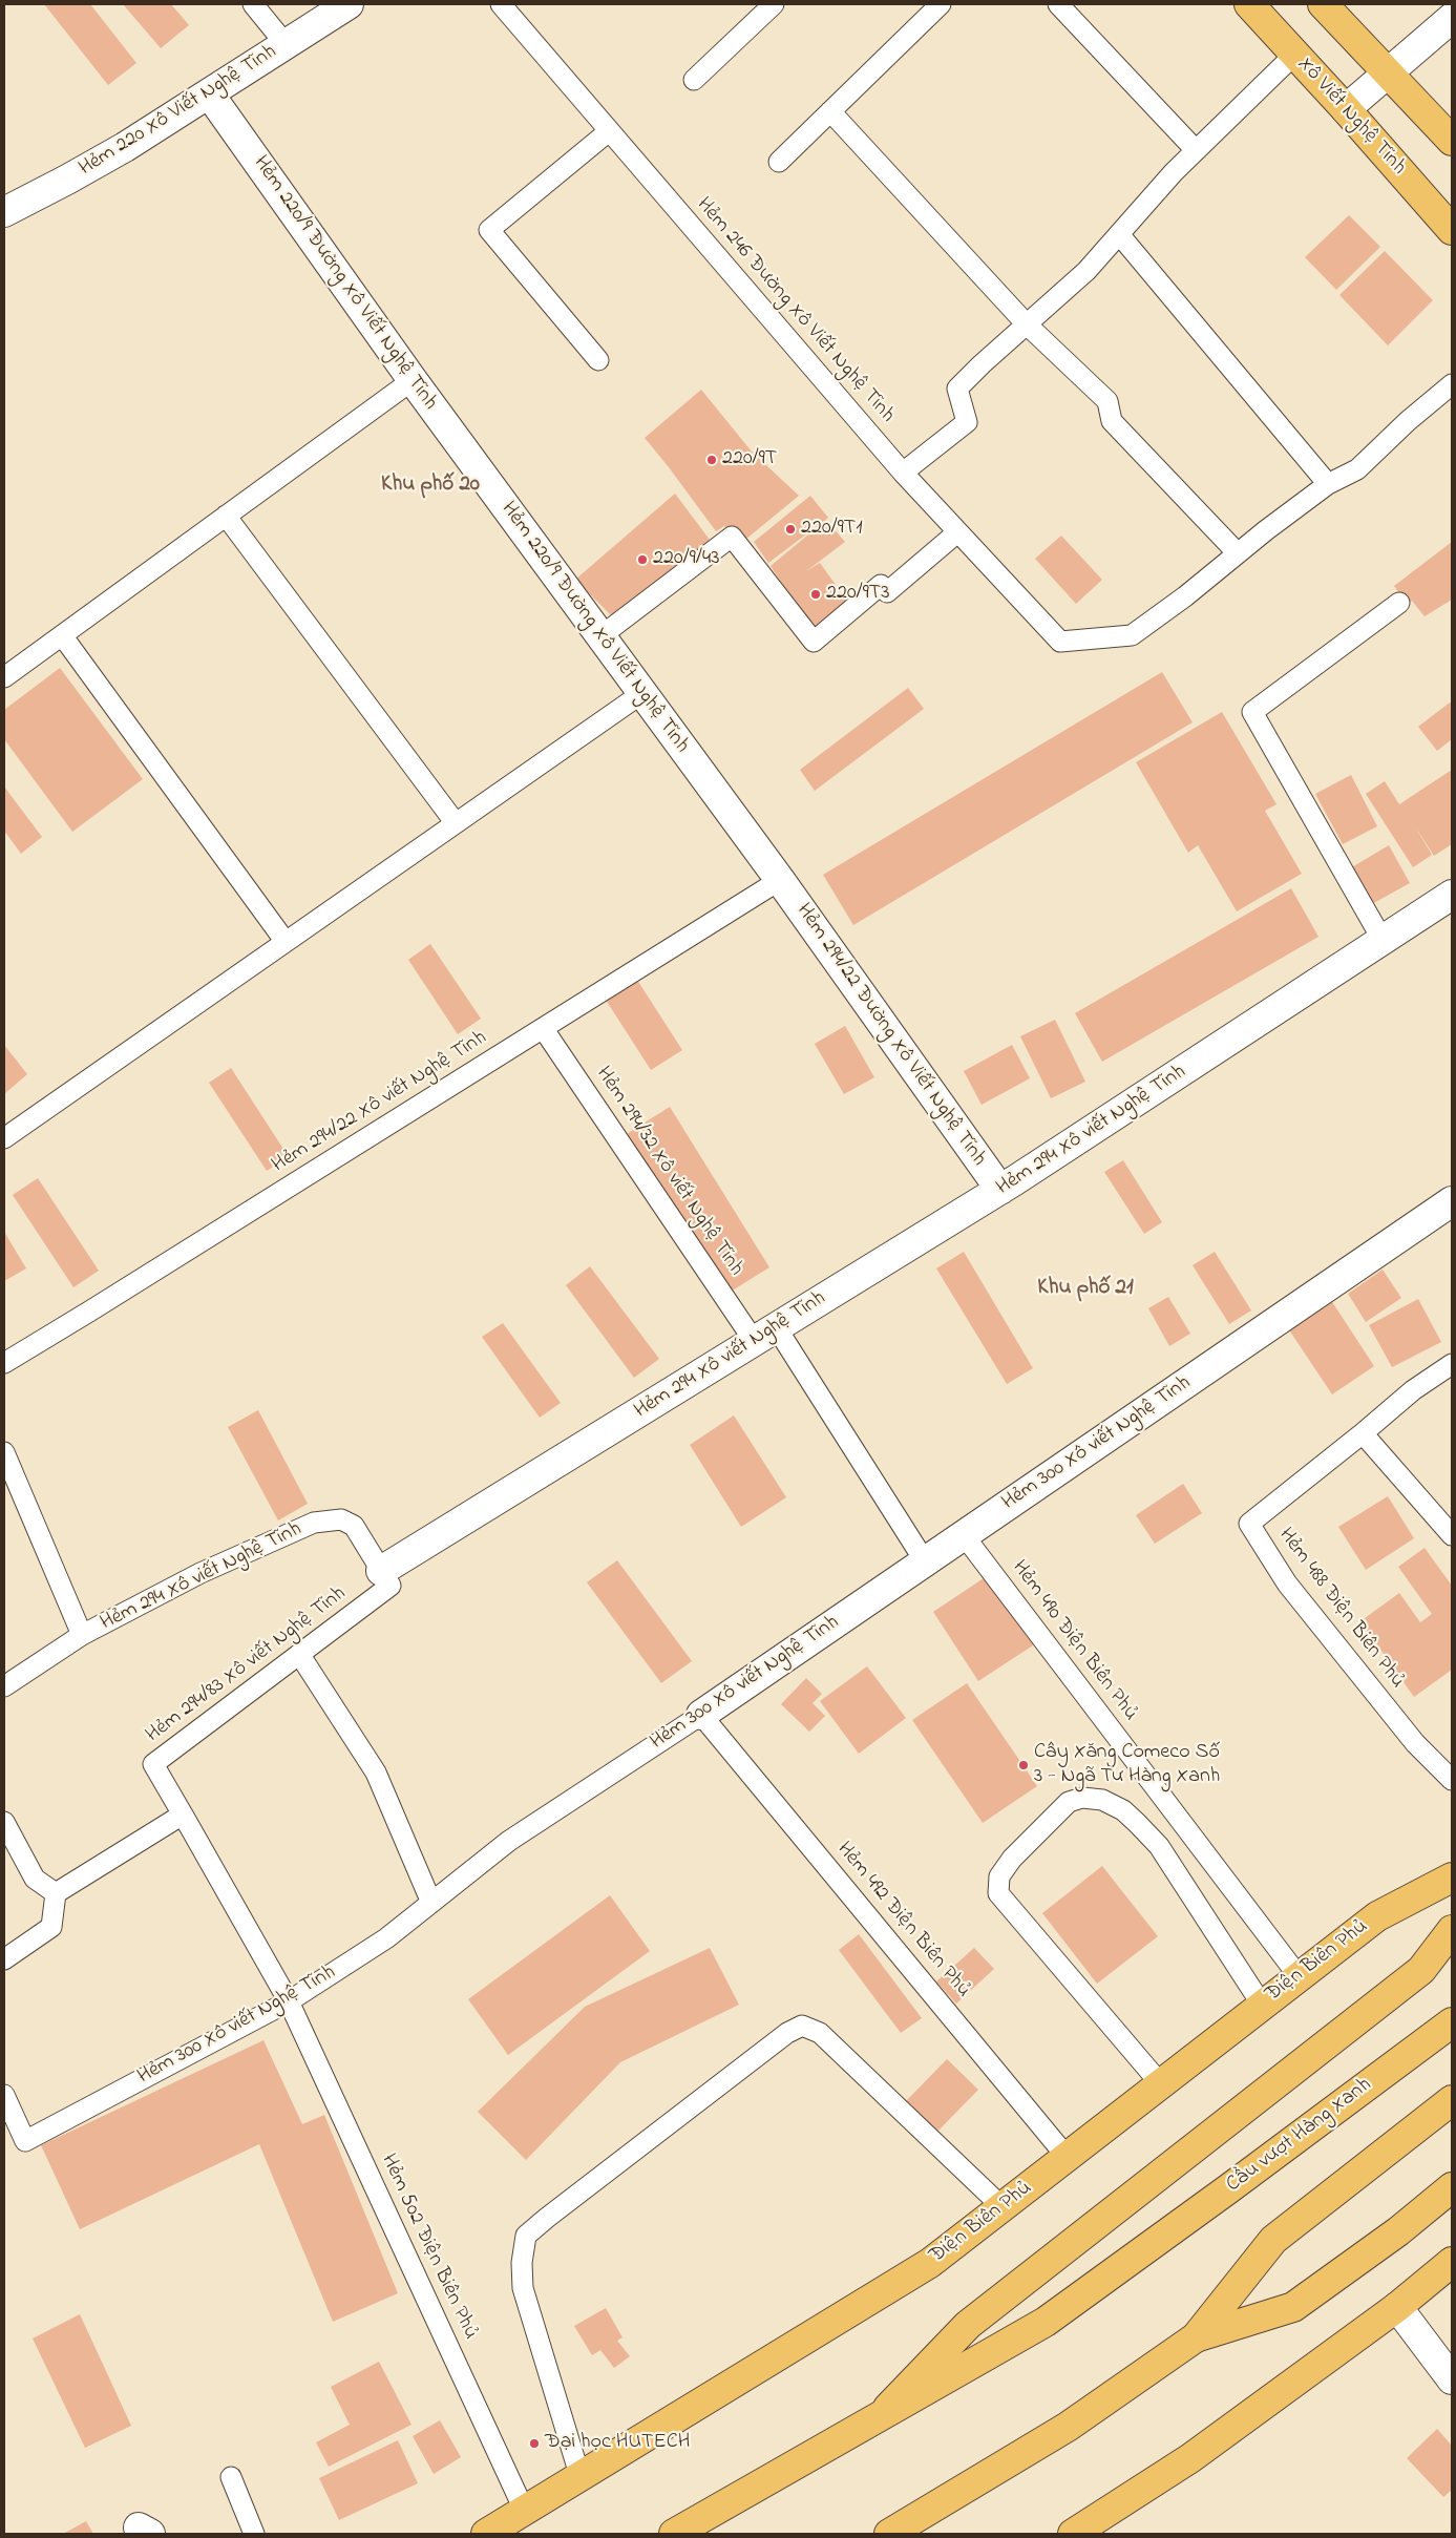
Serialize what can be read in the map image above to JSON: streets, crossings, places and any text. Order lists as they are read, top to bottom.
{
  "streets": {
    "main road": ["Xô Viết Nghệ Tĩnh", "Điện Biên Phủ", "Cầu vượt Hàng Xanh"],
    "street": [
      "Hẻm 220 Xô Viết Nghệ Tĩnh",
      "Hẻm 220/9 Đường Xô Viết Nghệ Tĩnh",
      "Hẻm 294/22 Đường Xô Viết Nghệ Tĩnh",
      "Hẻm 294 Xô viết Nghệ Tĩnh",
      "Hẻm 300 Xô viết Nghệ Tĩnh"
    ],
    "lane": [
      "Hẻm 246 Đường Xô Viết Nghệ Tĩnh",
      "Hẻm 294/22 Xô viết Nghệ Tĩnh",
      "Hẻm 294/32 Xô viết Nghệ Tĩnh",
      "Hẻm 488 Điện Biên Phủ",
      "Hẻm 490 Điện Biên Phủ",
      "Hẻm 294/83 Xô viết Nghệ Tĩnh",
      "Hẻm 492 Điện Biên Phủ",
      "Hẻm 502 Điện Biên Phủ"
    ]
  },
  "crossings": [
    ["Hẻm 220 Xô Viết Nghệ Tĩnh", "Hẻm 220/9 Đường Xô Viết Nghệ Tĩnh"],
    ["Hẻm 220/9 Đường Xô Viết Nghệ Tĩnh", "Hẻm 294/22 Đường Xô Viết Nghệ Tĩnh"],
    ["Hẻm 220/9 Đường Xô Viết Nghệ Tĩnh", "Hẻm 294/22 Xô viết Nghệ Tĩnh"],
    ["Hẻm 294/22 Đường Xô Viết Nghệ Tĩnh", "Hẻm 294/22 Xô viết Nghệ Tĩnh"],
    ["Hẻm 294/22 Đường Xô Viết Nghệ Tĩnh", "Hẻm 294 Xô viết Nghệ Tĩnh"],
    ["Hẻm 294/22 Xô viết Nghệ Tĩnh", "Hẻm 294/32 Xô viết Nghệ Tĩnh"],
    ["Hẻm 294 Xô viết Nghệ Tĩnh", "Hẻm 294/32 Xô viết Nghệ Tĩnh"],
    ["Hẻm 294 Xô viết Nghệ Tĩnh", "Hẻm 294/83 Xô viết Nghệ Tĩnh"],
    ["Hẻm 294/32 Xô viết Nghệ Tĩnh", "Hẻm 300 Xô viết Nghệ Tĩnh"],
    ["Hẻm 300 Xô viết Nghệ Tĩnh", "Hẻm 490 Điện Biên Phủ"],
    ["Hẻm 300 Xô viết Nghệ Tĩnh", "Hẻm 492 Điện Biên Phủ"],
    ["Hẻm 300 Xô viết Nghệ Tĩnh", "Hẻm 502 Điện Biên Phủ"],
    ["Hẻm 490 Điện Biên Phủ", "Điện Biên Phủ"],
    ["Hẻm 294/83 Xô viết Nghệ Tĩnh", "Hẻm 502 Điện Biên Phủ"],
    ["Hẻm 492 Điện Biên Phủ", "Điện Biên Phủ"],
    ["Điện Biên Phủ", "Hẻm 502 Điện Biên Phủ"]
  ],
  "districts": ["Khu phố 20", "Khu phố 21"],
  "places": [
    "220/9T",
    "220/9T1",
    "220/9/43",
    "220/9T3",
    "Cây Xăng Comeco Số 3 - Ngã Tư Hàng Xanh",
    "Đại học HUTECH"
  ]
}
